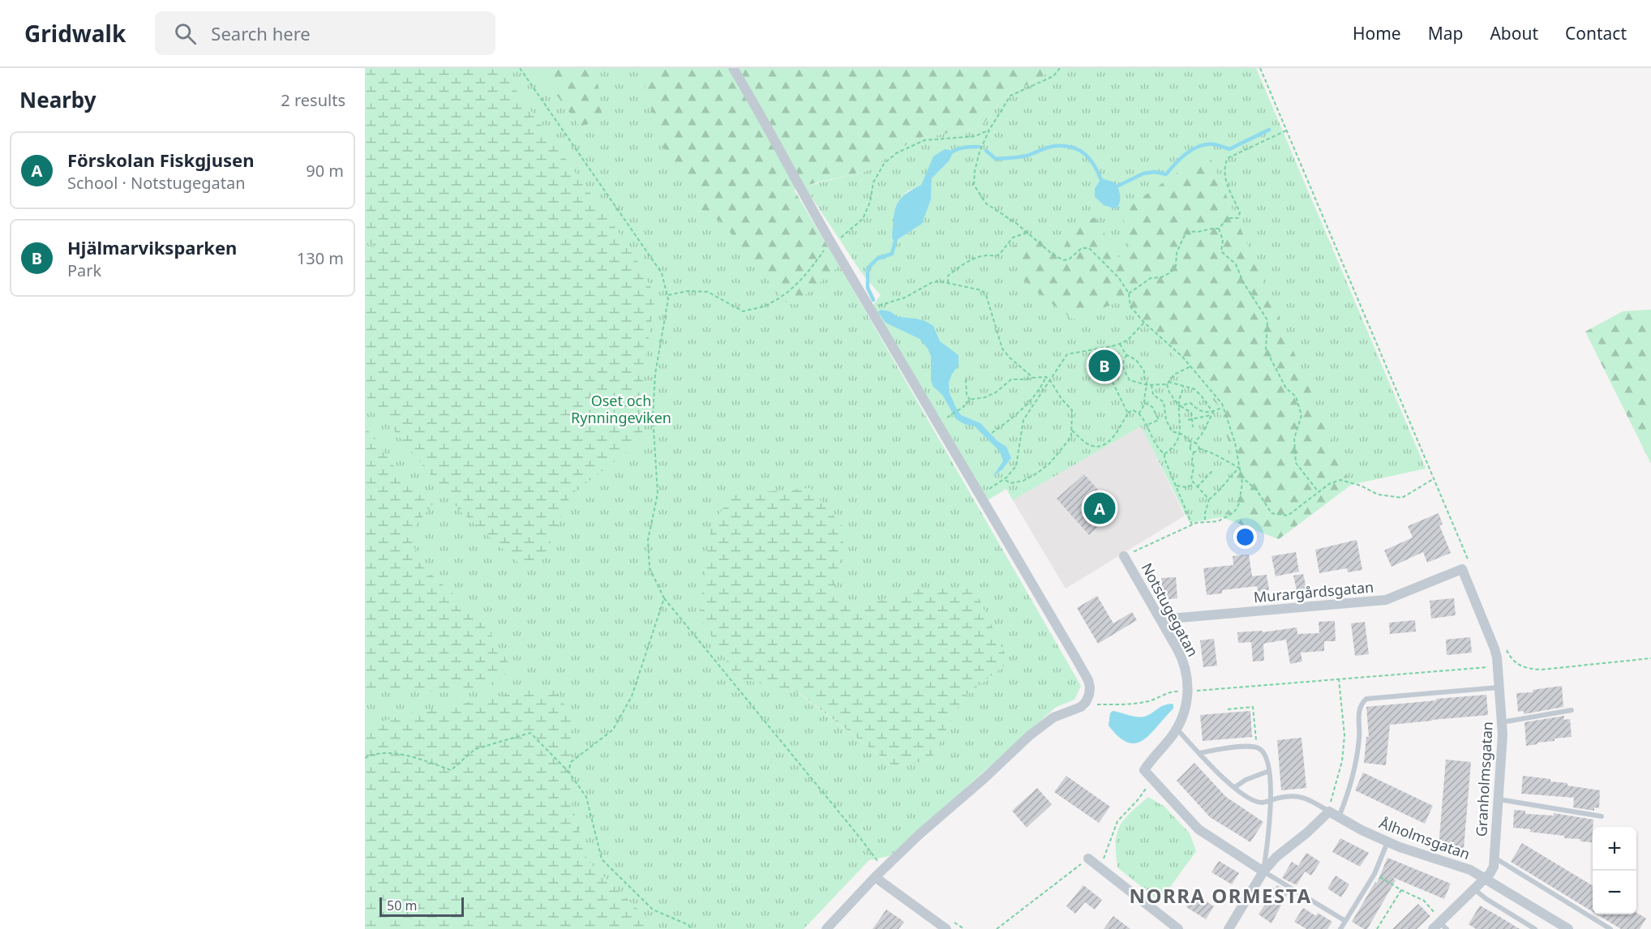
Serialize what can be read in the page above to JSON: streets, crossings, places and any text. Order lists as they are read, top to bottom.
{
  "streets": {
    "street": [
      "Murargårdsgatan",
      "Notstugegatan",
      "Granholmsgatan",
      "Ålholmsgatan"
    ]
  },
  "crossings": [
    ["Murargårdsgatan", "Notstugegatan"],
    ["Murargårdsgatan", "Granholmsgatan"],
    ["Granholmsgatan", "Ålholmsgatan"]
  ],
  "districts": ["NORRA ORMESTA"],
  "parks": ["Oset och Rynningeviken"],
  "scale_bar": "50 m",
  "page": {
    "header": "Gridwalk",
    "search": "Search here",
    "nav": [
      "Home",
      "Map",
      "About",
      "Contact"
    ],
    "heading": ["Nearby", "2 results"],
    "list": [
      {
        "mark": "A",
        "name": "Förskolan Fiskgjusen",
        "note": "School · Notstugegatan",
        "value": "90 m"
      },
      {
        "mark": "B",
        "name": "Hjälmarviksparken",
        "note": "Park",
        "value": "130 m"
      }
    ],
    "pins": ["B", "A"],
    "map_buttons": ["+", "−"],
    "scale": "50 m"
  }
}
